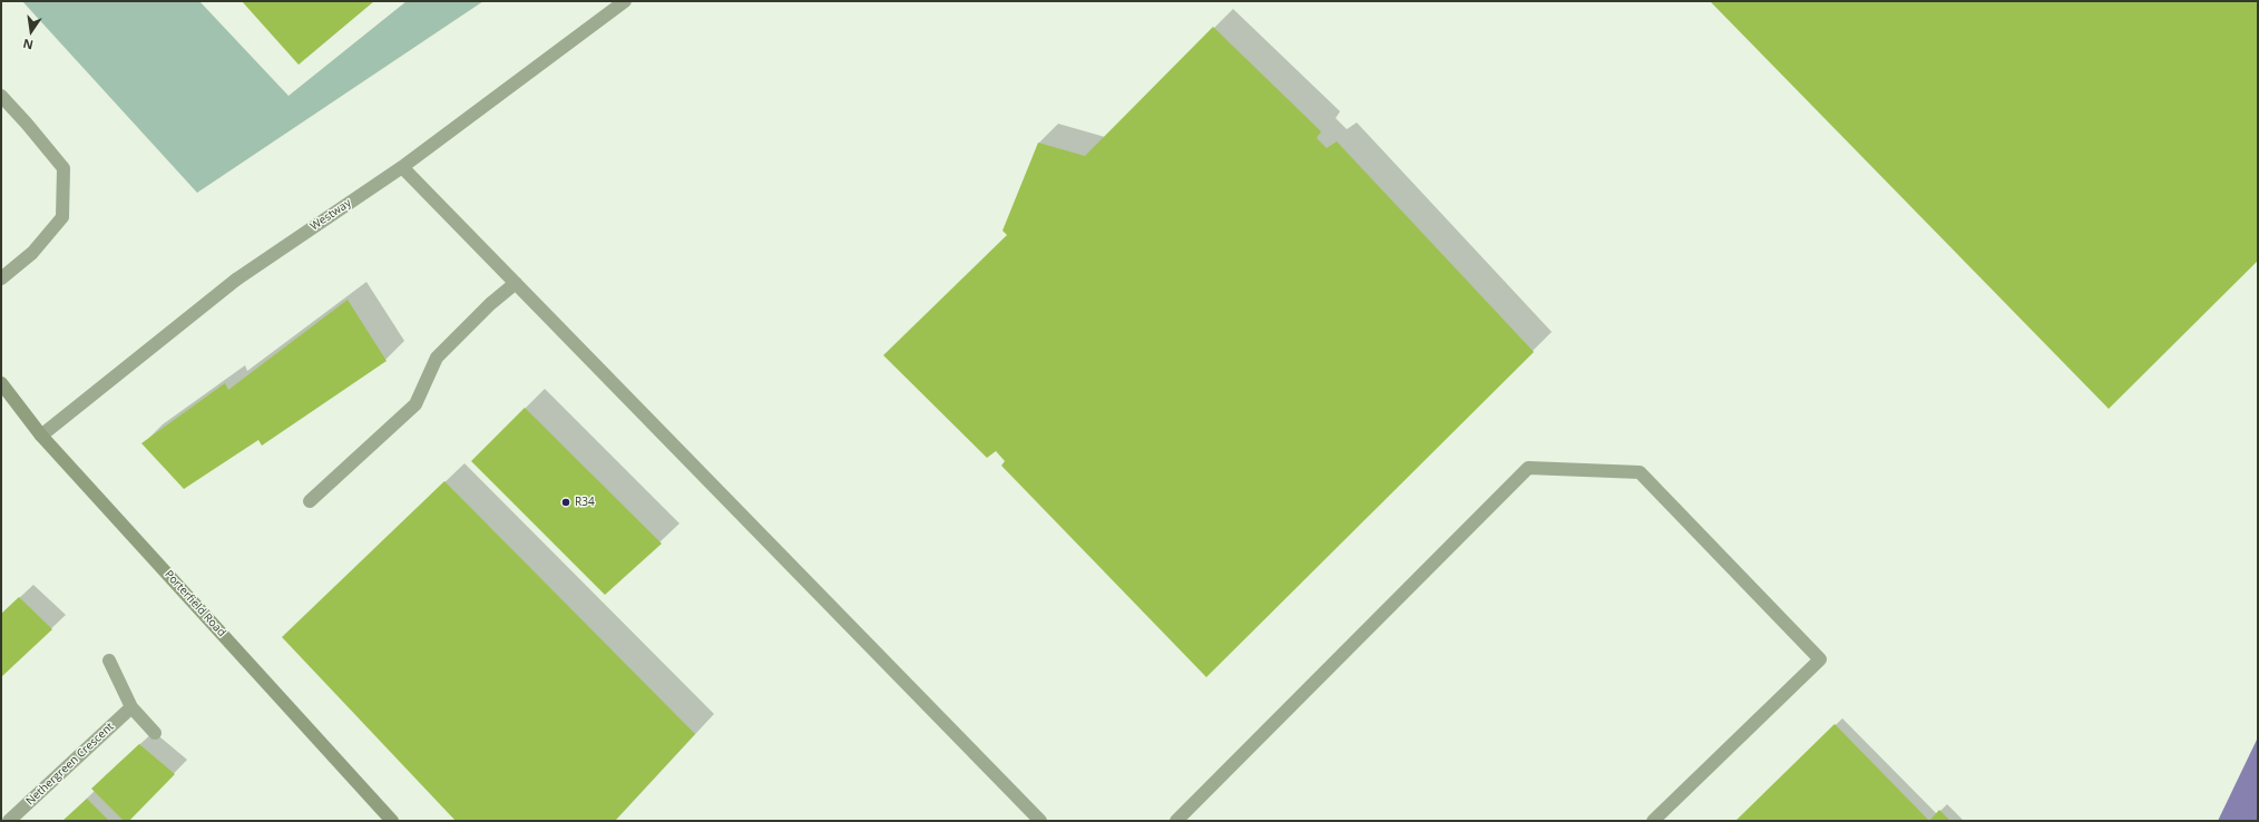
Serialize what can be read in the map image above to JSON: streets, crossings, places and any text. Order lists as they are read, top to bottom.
{
  "streets": {
    "street": ["Westway", "Porterfield Road", "Nethergreen Crescent"]
  },
  "crossings": [
    ["Westway", "Porterfield Road"]
  ],
  "places": ["R34"],
  "north": "bottom"
}
